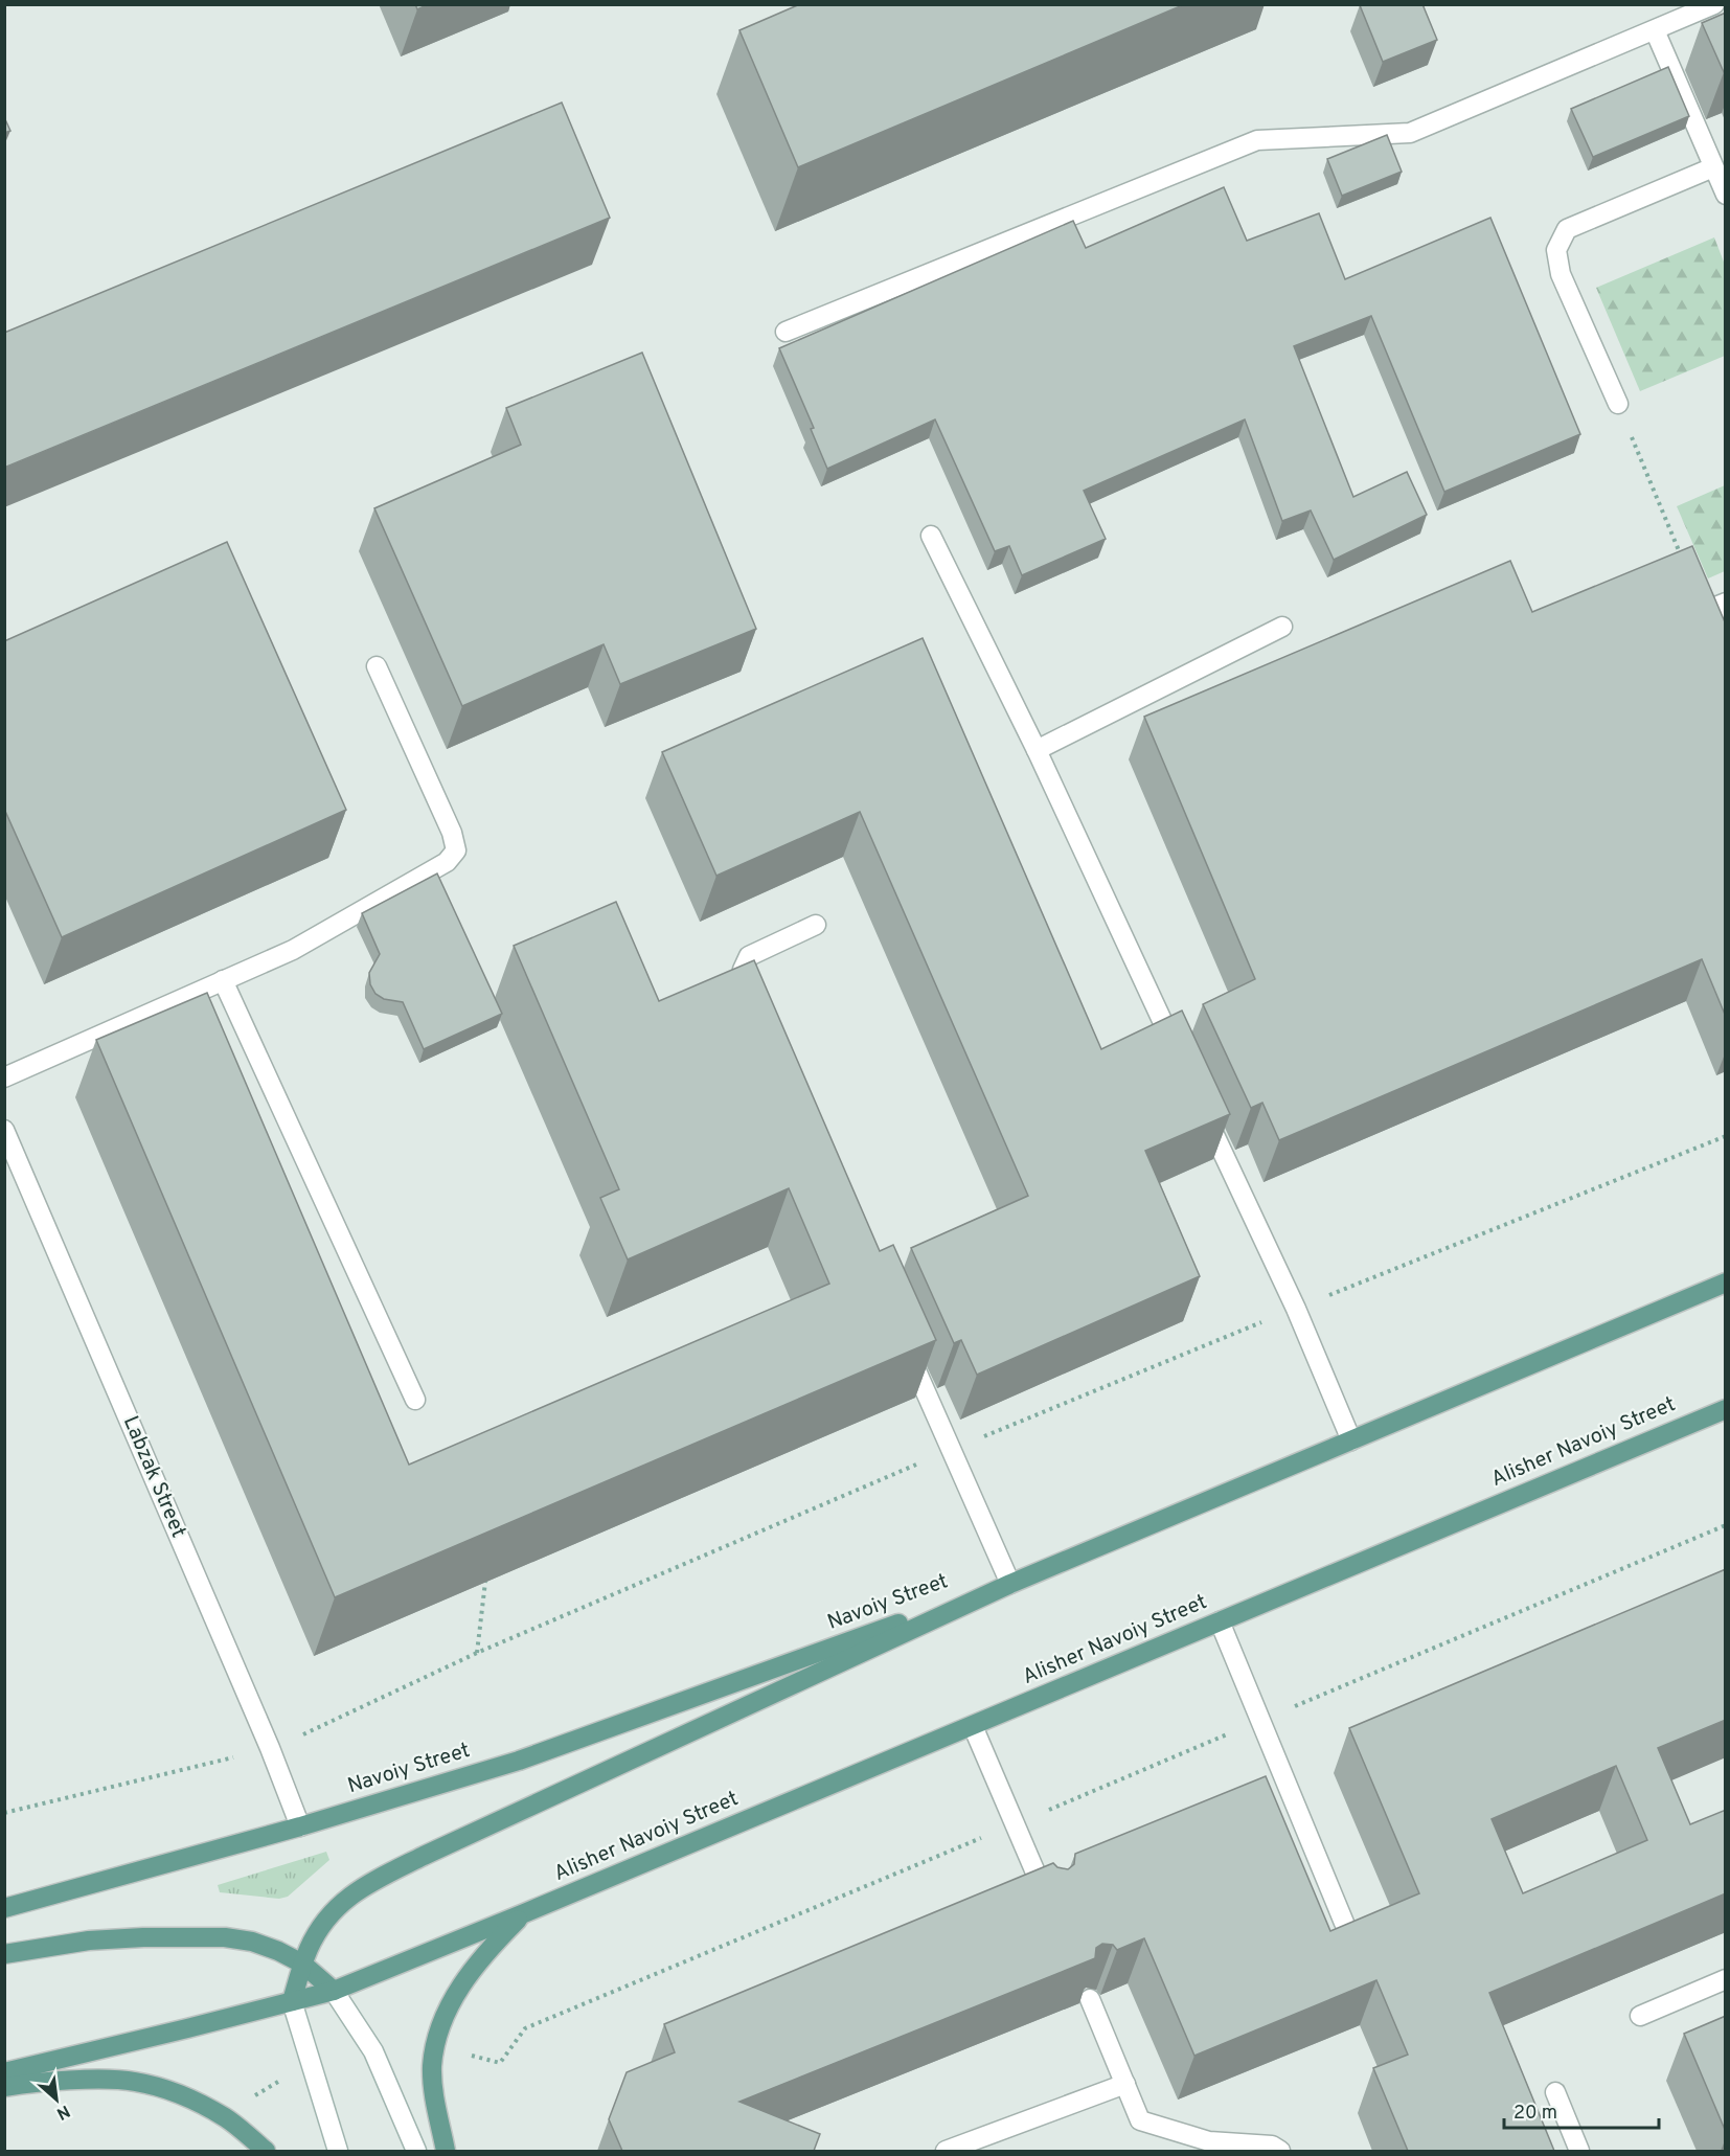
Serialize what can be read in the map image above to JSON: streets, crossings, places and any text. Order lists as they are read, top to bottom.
{
  "streets": {
    "main road": ["Alisher Navoiy Street", "Labzak Street", "Navoiy Street"]
  },
  "crossings": [
    ["Labzak Street", "Navoiy Street"]
  ],
  "scale_bar": "20 m",
  "north": "bottom right"
}
